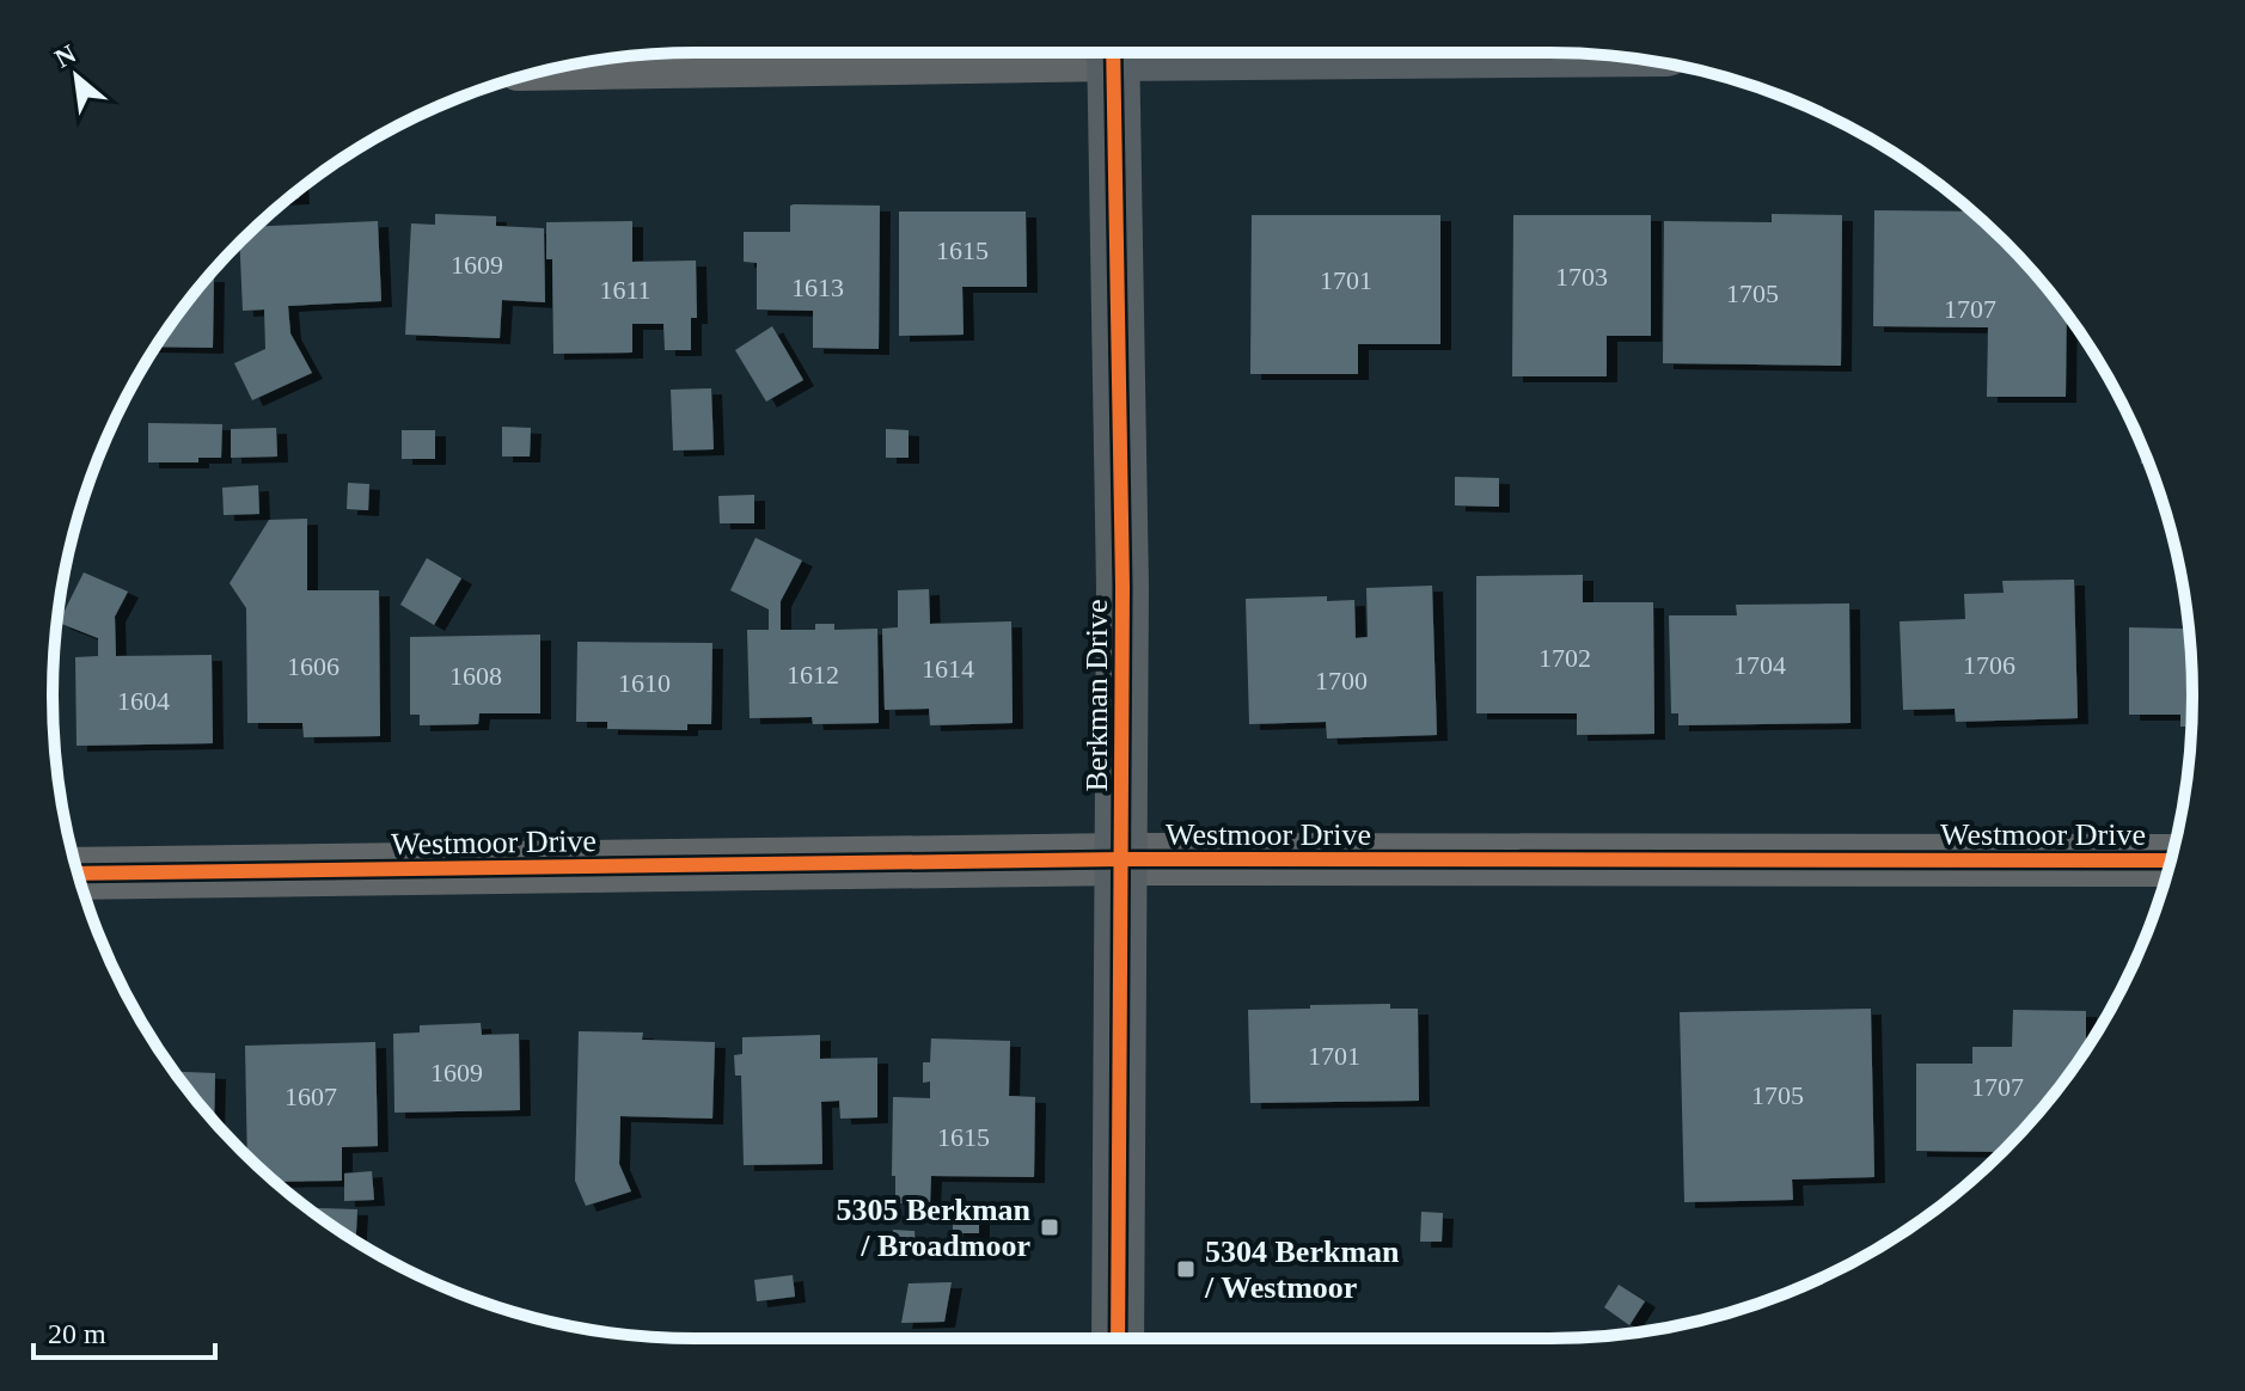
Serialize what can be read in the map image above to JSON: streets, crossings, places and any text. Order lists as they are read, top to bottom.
{
  "streets": {
    "street": ["Berkman Drive", "Westmoor Drive"]
  },
  "crossings": [
    ["Berkman Drive", "Westmoor Drive"]
  ],
  "places": {
    "transit": ["5305 Berkman / Broadmoor", "5304 Berkman / Westmoor"]
  },
  "house_numbers": [
    "1615",
    "1609",
    "1703",
    "1701",
    "1613",
    "1611",
    "1705",
    "1707",
    "1702",
    "1704",
    "1706",
    "1606",
    "1614",
    "1612",
    "1608",
    "1700",
    "1610",
    "1604",
    "1701",
    "1609",
    "1707",
    "1705",
    "1607",
    "1615"
  ],
  "scale_bar": "20 m",
  "north": "top left"
}
